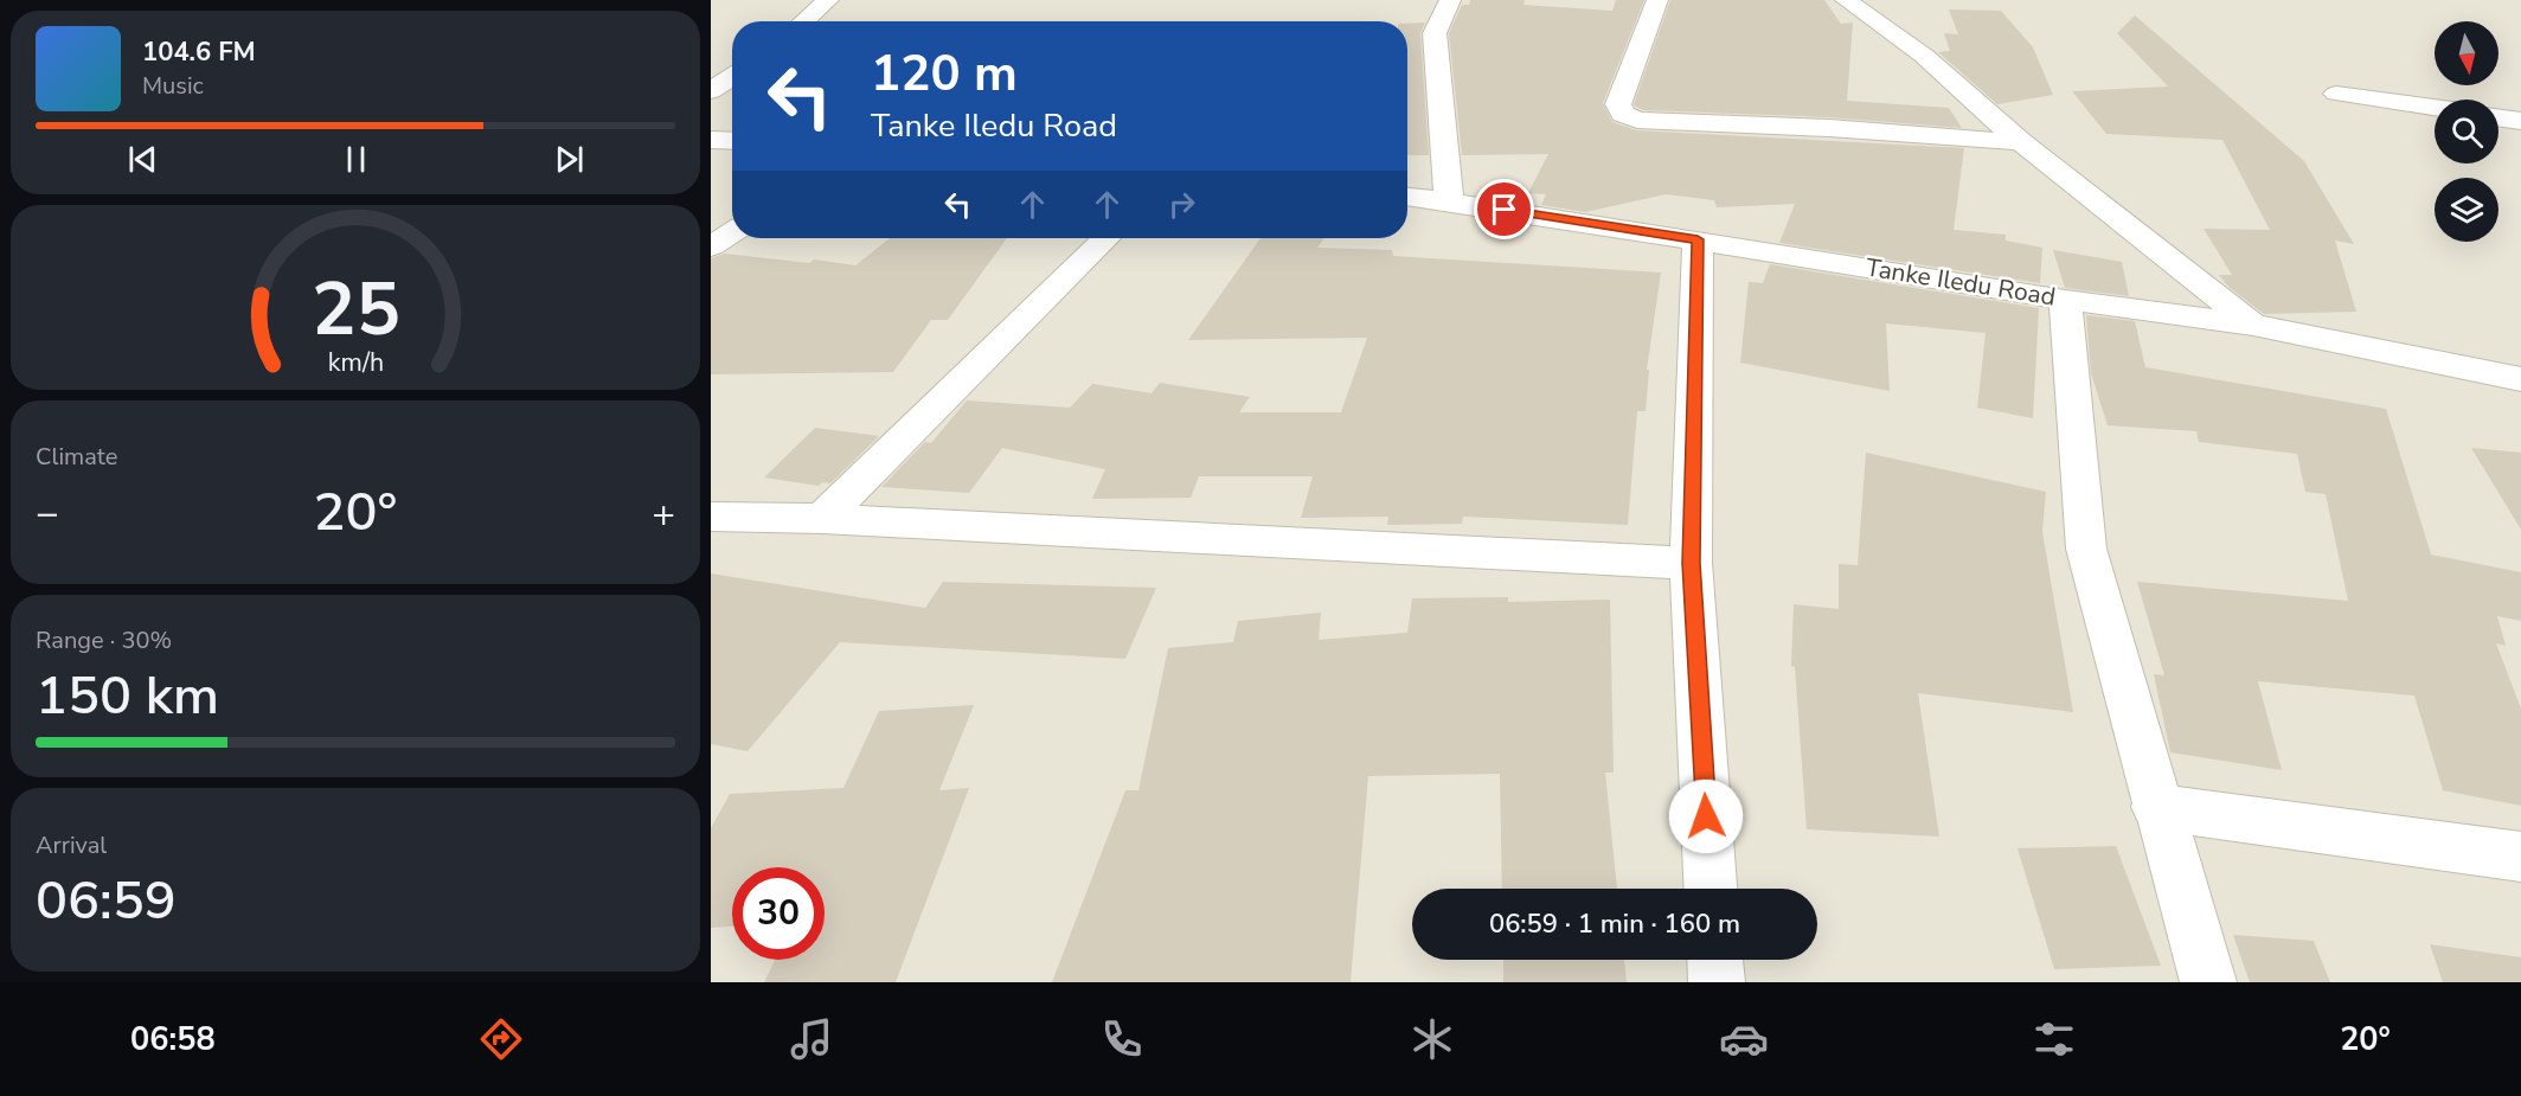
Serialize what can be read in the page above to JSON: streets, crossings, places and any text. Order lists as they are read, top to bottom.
{
  "streets": {
    "street": ["Tanke Iledu Road"]
  },
  "north": "bottom",
  "page": {
    "turn": ["120 m", "Tanke Iledu Road"],
    "song": ["104.6 FM", "Music"],
    "tile": [
      "Climate",
      ["Range · 30%", "150 km"],
      ["Arrival", "06:59"]
    ],
    "heat": ["−", "20°", "+"],
    "limit": "30",
    "trip": "06:59 · 1 min · 160 m",
    "tabs": ["06:58", "20°"],
    "gauge": ["25", "km/h"]
  }
}
